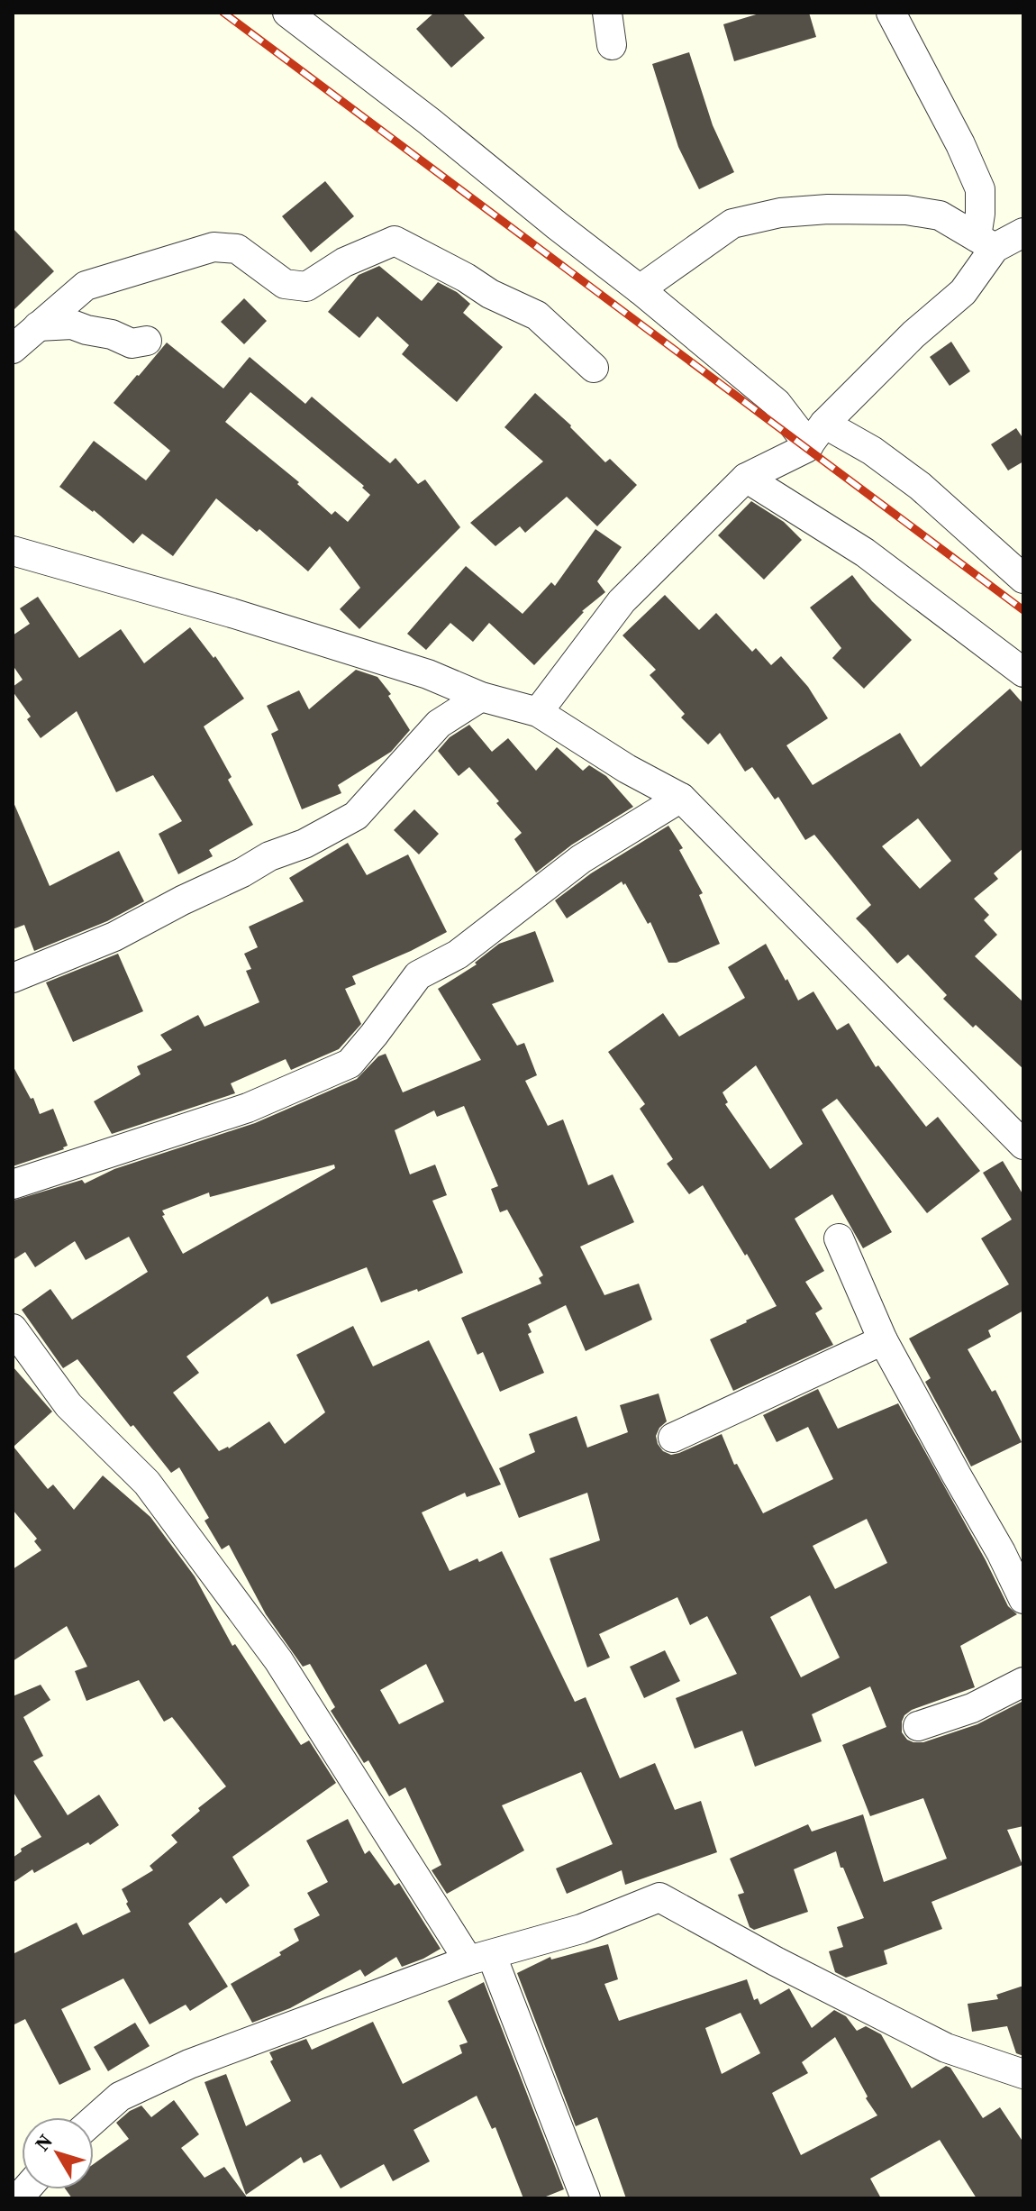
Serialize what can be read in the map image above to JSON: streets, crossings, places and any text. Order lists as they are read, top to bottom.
{
  "north": "top left"
}
